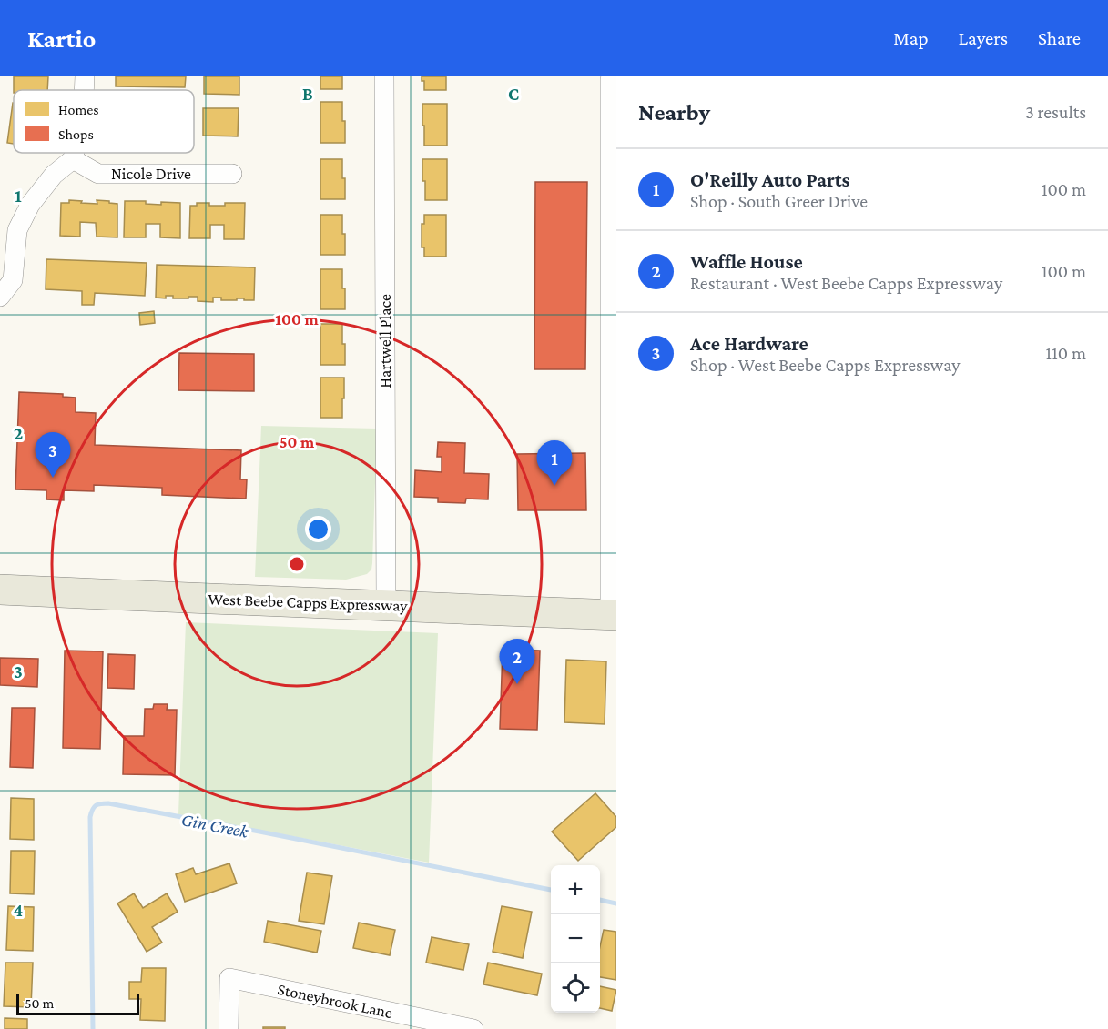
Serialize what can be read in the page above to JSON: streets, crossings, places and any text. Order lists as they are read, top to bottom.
{
  "streets": {
    "main road": ["West Beebe Capps Expressway"],
    "street": ["Nicole Drive", "Hartwell Place", "Stoneybrook Lane"]
  },
  "crossings": [
    ["Hartwell Place", "West Beebe Capps Expressway"]
  ],
  "water": ["Gin Creek"],
  "legend": ["Homes", "Shops"],
  "scale_bar": "50 m",
  "page": {
    "header": "Kartio",
    "nav": ["Map", "Layers", "Share"],
    "heading": ["Nearby", "3 results"],
    "list": [
      {
        "mark": "1",
        "name": "O'Reilly Auto Parts",
        "note": "Shop · South Greer Drive",
        "value": "100 m"
      },
      {
        "mark": "2",
        "name": "Waffle House",
        "note": "Restaurant · West Beebe Capps Expressway",
        "value": "100 m"
      },
      {
        "mark": "3",
        "name": "Ace Hardware",
        "note": "Shop · West Beebe Capps Expressway",
        "value": "110 m"
      }
    ],
    "pins": ["3", "1", "2"],
    "map_buttons": ["+", "−"],
    "scale": "50 m"
  },
  "grid": {
    "columns": ["B", "C"],
    "rows": [
      "1",
      "2",
      "3",
      "4"
    ]
  },
  "rings": ["100 m", "50 m"]
}
